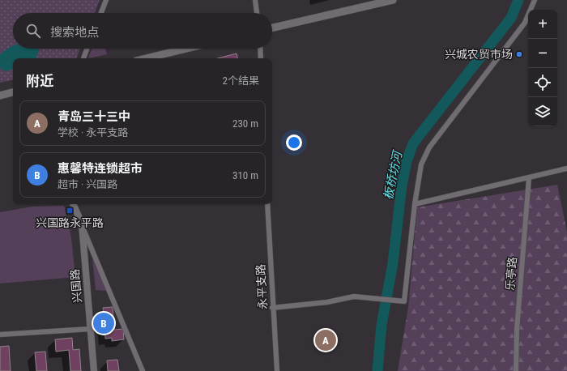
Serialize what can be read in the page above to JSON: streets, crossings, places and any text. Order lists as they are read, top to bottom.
{
  "streets": {
    "street": ["乐亭路", "兴国路", "永平支路"]
  },
  "water": ["板桥坊河"],
  "places": {
    "other": ["兴城农贸市场"],
    "transit": ["兴国路永平路"]
  },
  "page": {
    "map_buttons": ["+", "−"],
    "search": "搜索地点",
    "heading": ["附近", "2个结果"],
    "list": [
      {
        "mark": "A",
        "name": "青岛三十三中",
        "note": "学校 · 永平支路",
        "value": "230 m"
      },
      {
        "mark": "B",
        "name": "惠馨特连锁超市",
        "note": "超市 · 兴国路",
        "value": "310 m"
      }
    ],
    "pins": ["B", "A"]
  }
}
